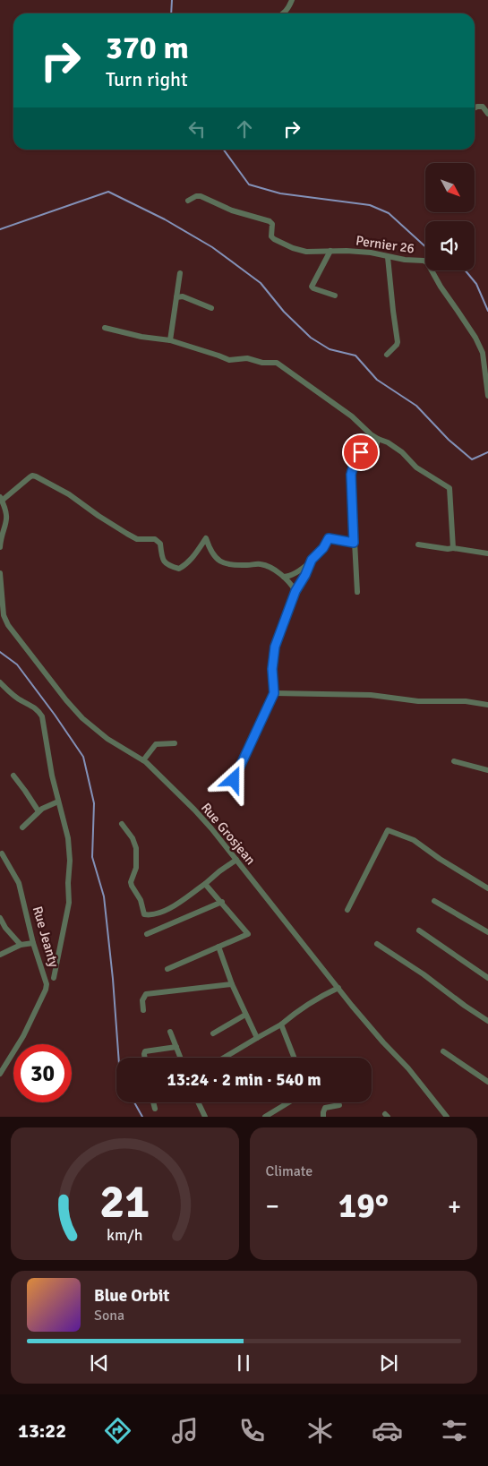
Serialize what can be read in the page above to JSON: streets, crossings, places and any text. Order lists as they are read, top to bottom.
{
  "streets": {
    "street": ["Pernier 26", "Rue Grosjean", "Rue Jeanty"]
  },
  "north": "bottom right",
  "page": {
    "turn": ["370 m", "Turn right"],
    "limit": "30",
    "trip": "13:24 · 2 min · 540 m",
    "tile": "Climate",
    "heat": ["−", "19°", "+"],
    "song": ["Blue Orbit", "Sona"],
    "tabs": "13:22",
    "gauge": ["21", "km/h"]
  }
}
